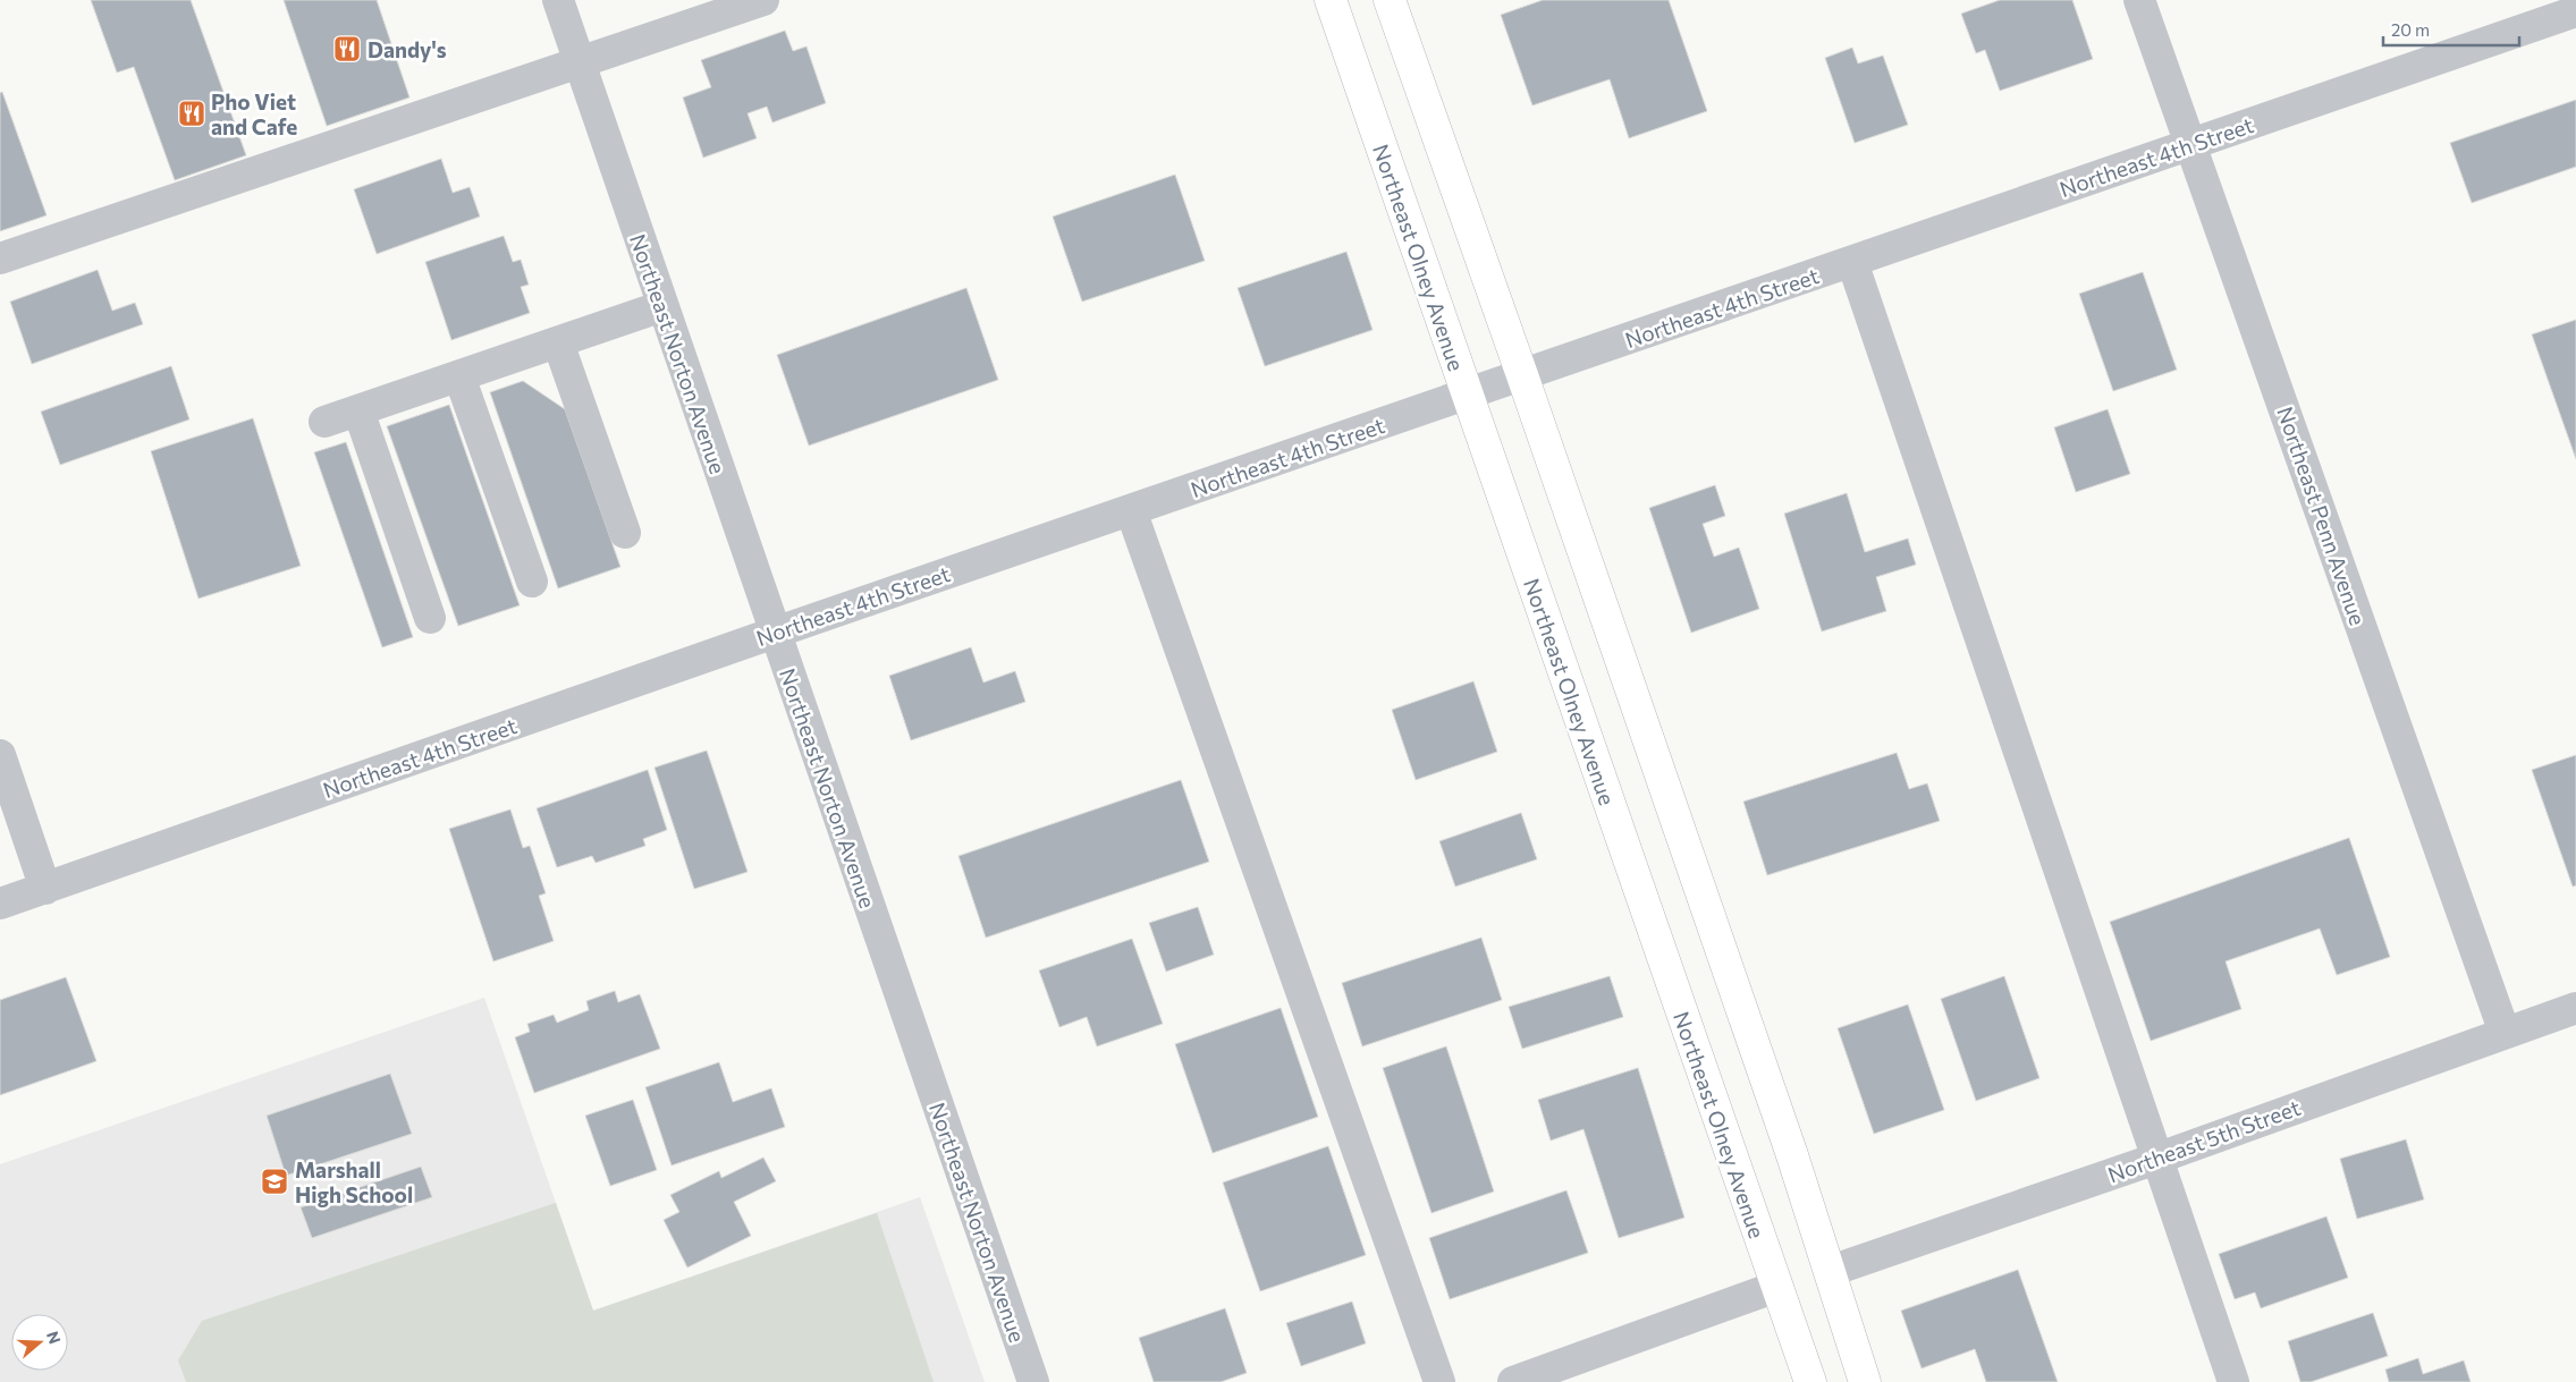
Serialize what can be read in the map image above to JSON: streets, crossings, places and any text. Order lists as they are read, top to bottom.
{
  "streets": {
    "main road": ["Northeast Olney Avenue"],
    "street": [
      "Northeast 4th Street",
      "Northeast Norton Avenue",
      "Northeast Penn Avenue",
      "Northeast 5th Street"
    ]
  },
  "crossings": [
    ["Northeast 4th Street", "Northeast Olney Avenue"],
    ["Northeast 4th Street", "Northeast Norton Avenue"],
    ["Northeast 4th Street", "Northeast Penn Avenue"],
    ["Northeast Penn Avenue", "Northeast 5th Street"]
  ],
  "places": {
    "restaurant": ["Dandy's", "Pho Viet and Cafe"],
    "school or university": ["Marshall High School"]
  },
  "scale_bar": "20 m",
  "north": "right"
}
